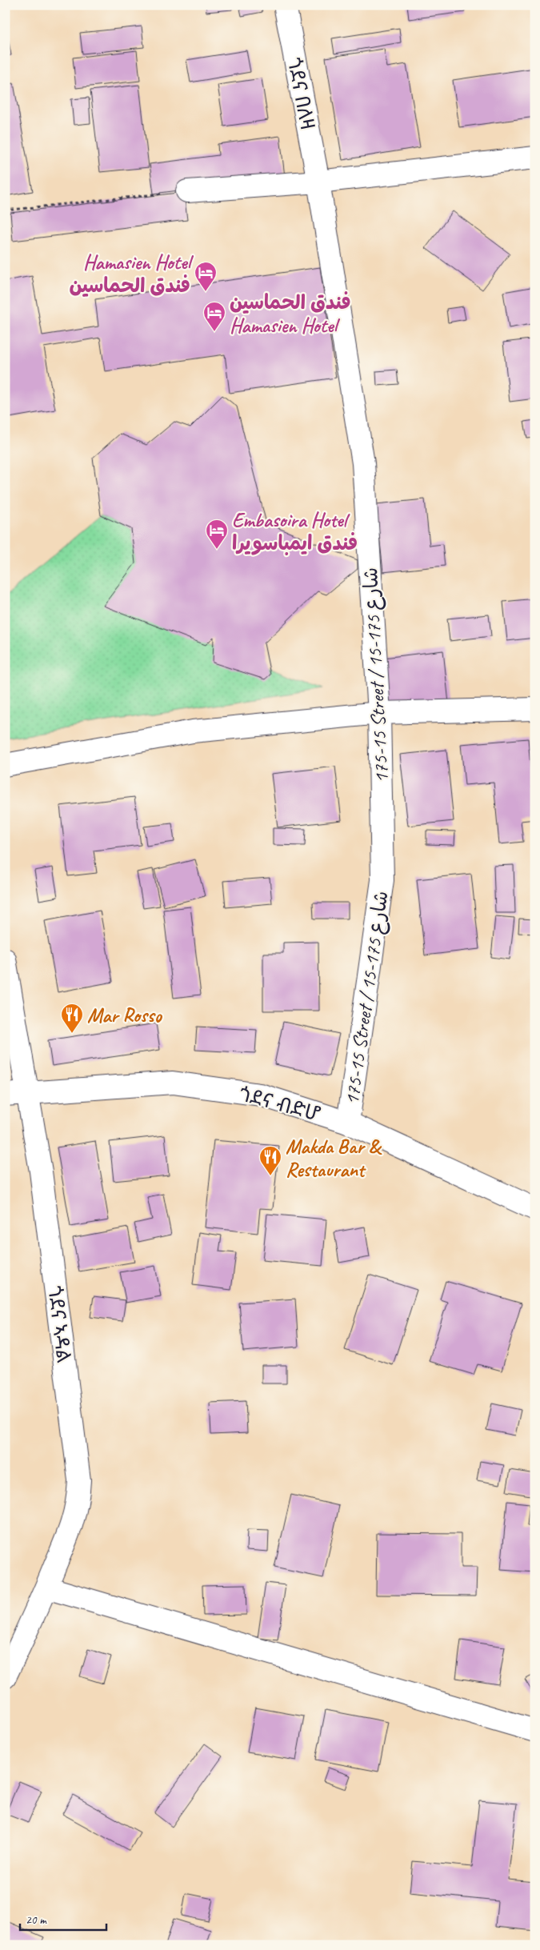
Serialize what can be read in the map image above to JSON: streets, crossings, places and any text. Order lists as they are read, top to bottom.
{
  "streets": {
    "street": [
      "ጎደና በለዛ",
      "175-15 Street / شارع 175-15",
      "ጎደና ብድሆ",
      "ጎደና ኣዳል"
    ]
  },
  "crossings": [
    ["ጎደና በለዛ", "175-15 Street / شارع 175-15"],
    ["175-15 Street / شارع 175-15", "ጎደና ብድሆ"],
    ["ጎደና ብድሆ", "ጎደና ኣዳል"]
  ],
  "places": {
    "hotel": ["Hamasien Hotel فندق الحماسين", "فندق الحماسين Hamasien Hotel", "Embasoira Hotel فندق ايمباسويرا"],
    "restaurant": ["Mar Rosso", "Makda Bar & Restaurant"]
  },
  "scale_bar": "20 m"
}
